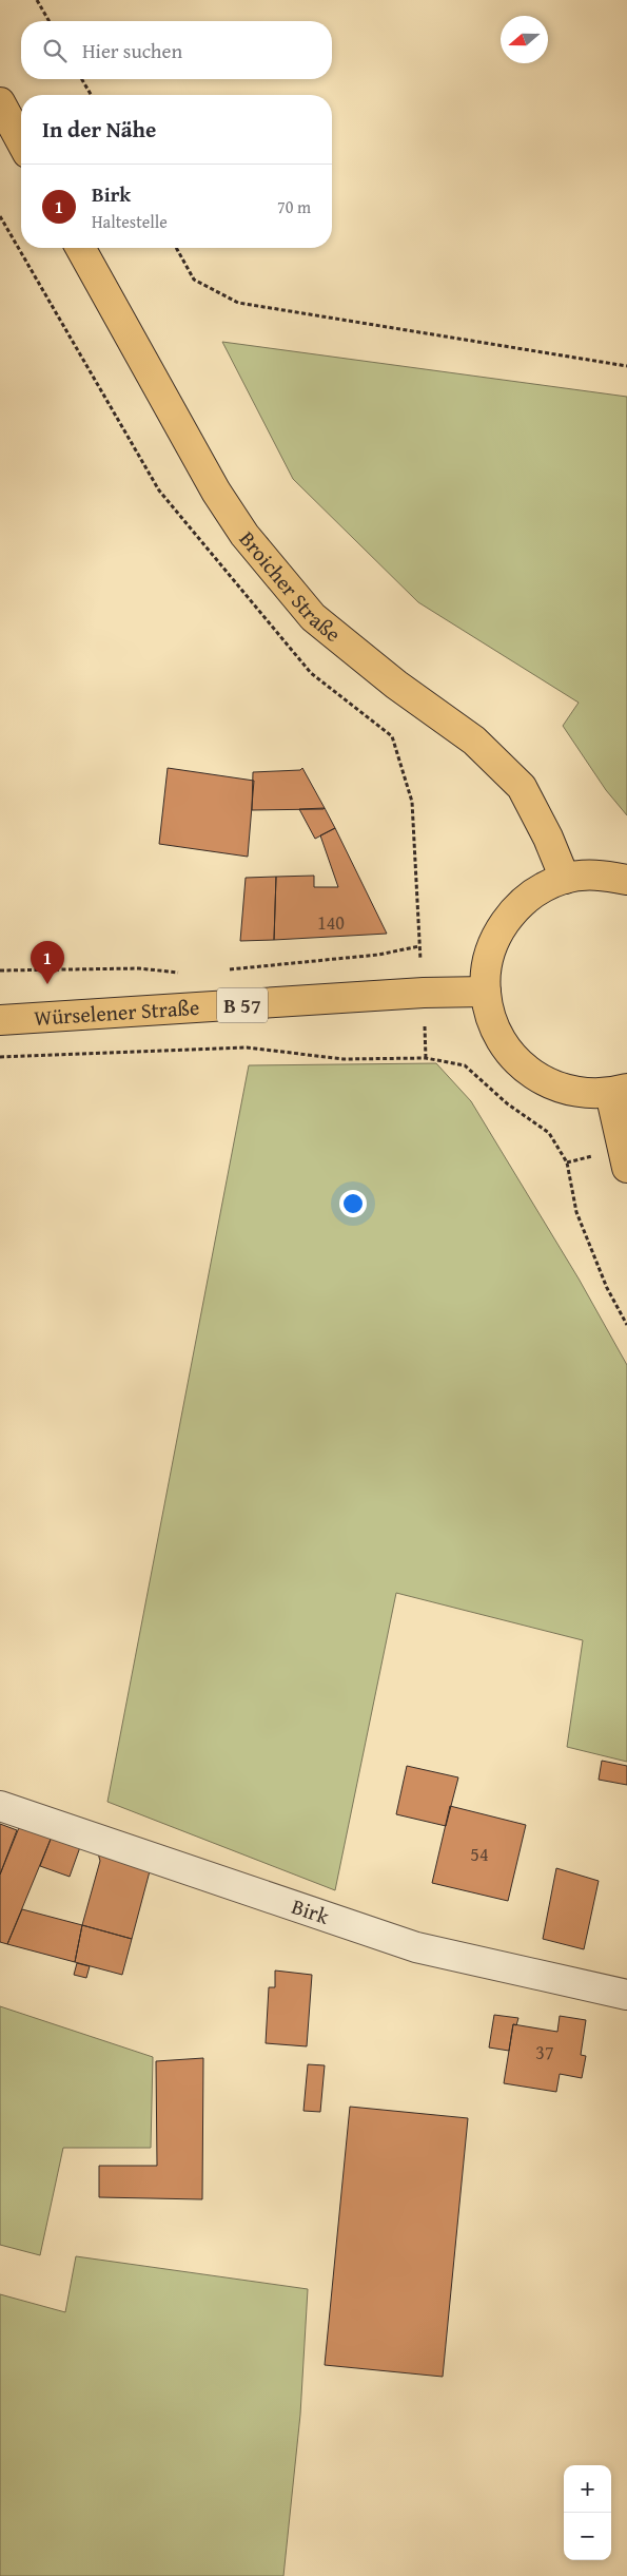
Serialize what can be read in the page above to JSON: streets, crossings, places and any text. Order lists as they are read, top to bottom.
{
  "streets": {
    "main road": ["Broicher Straße", "B 57", "Würselener Straße"],
    "street": ["Birk"]
  },
  "house_numbers": ["140", "54", "37"],
  "north": "left",
  "page": {
    "search": "Hier suchen",
    "heading": "In der Nähe",
    "list": [
      {
        "mark": "1",
        "name": "Birk",
        "note": "Haltestelle",
        "value": "70 m"
      }
    ],
    "pins": "1",
    "map_buttons": ["+", "−"]
  }
}
